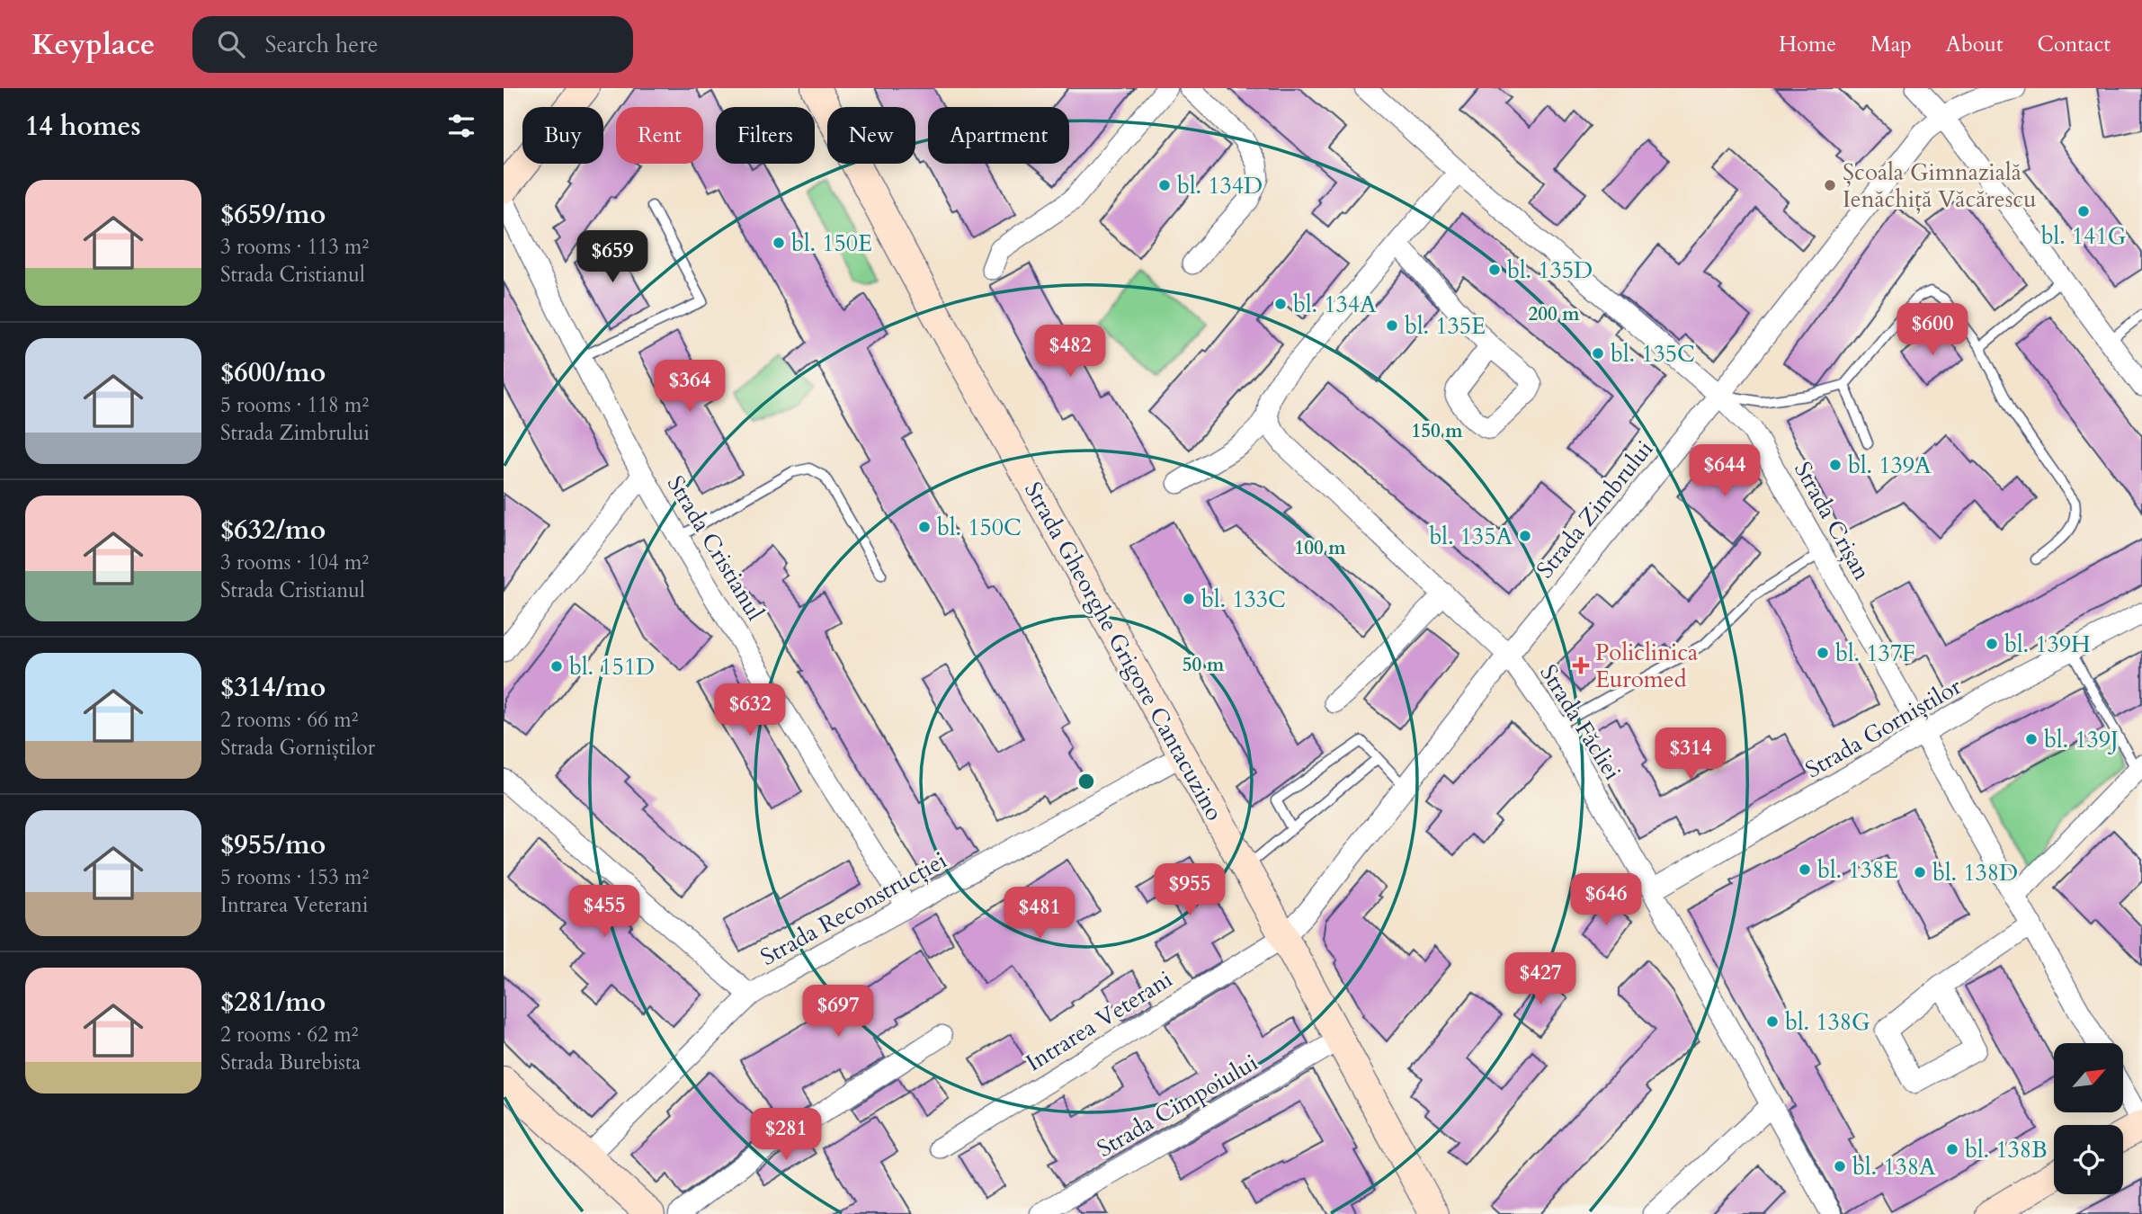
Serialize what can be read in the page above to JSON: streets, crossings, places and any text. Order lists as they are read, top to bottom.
{
  "streets": {
    "main road": ["Strada Gheorghe Grigore Cantacuzino"],
    "street": [
      "Strada Zimbrului",
      "Strada Crișan",
      "Strada Cristianul",
      "Strada Făcliei",
      "Strada Gorniștilor",
      "Strada Reconstrucției",
      "Intrarea Veterani",
      "Strada Cimpoiului"
    ]
  },
  "crossings": [
    ["Strada Zimbrului", "Strada Crișan"],
    ["Strada Zimbrului", "Strada Gheorghe Grigore Cantacuzino"],
    ["Strada Zimbrului", "Strada Făcliei"],
    ["Strada Zimbrului", "Intrarea Veterani"],
    ["Strada Crișan", "Strada Gorniștilor"],
    ["Strada Cristianul", "Strada Reconstrucției"],
    ["Strada Gheorghe Grigore Cantacuzino", "Strada Reconstrucției"],
    ["Strada Gheorghe Grigore Cantacuzino", "Intrarea Veterani"],
    ["Strada Gheorghe Grigore Cantacuzino", "Strada Cimpoiului"],
    ["Strada Făcliei", "Strada Gorniștilor"]
  ],
  "places": {
    "other": [
      "bl. 134D",
      "Școala Gimnazială Ienăchiță Văcărescu",
      "bl. 141G",
      "bl. 150E",
      "bl. 135D",
      "bl. 134A",
      "bl. 135E",
      "bl. 135C",
      "bl. 139A",
      "bl. 150C",
      "bl. 135A",
      "bl. 133C",
      "bl. 139H",
      "bl. 137F",
      "bl. 151D",
      "bl. 139J",
      "bl. 138E",
      "bl. 138D",
      "bl. 138G",
      "bl. 138B",
      "bl. 138A"
    ],
    "health": ["Policlinica Euromed"]
  },
  "north": "top right",
  "page": {
    "header": "Keyplace",
    "search": "Search here",
    "nav": [
      "Home",
      "Map",
      "About",
      "Contact"
    ],
    "heading": "14 homes",
    "chip": [
      "Buy",
      "Rent",
      "Filters",
      "New",
      "Apartment"
    ],
    "list": [
      {
        "name": "$659/mo",
        "note": "3 rooms · 113 m² · Strada Cristianul"
      },
      {
        "name": "$600/mo",
        "note": "5 rooms · 118 m² · Strada Zimbrului"
      },
      {
        "name": "$632/mo",
        "note": "3 rooms · 104 m² · Strada Cristianul"
      },
      {
        "name": "$314/mo",
        "note": "2 rooms · 66 m² · Strada Gorniștilor"
      },
      {
        "name": "$955/mo",
        "note": "5 rooms · 153 m² · Intrarea Veterani"
      },
      {
        "name": "$281/mo",
        "note": "2 rooms · 62 m² · Strada Burebista"
      }
    ],
    "price": [
      "$659",
      "$600",
      "$482",
      "$364",
      "$644",
      "$632",
      "$314",
      "$955",
      "$646",
      "$455",
      "$481",
      "$427",
      "$697",
      "$281"
    ]
  },
  "rings": [
    "200 m",
    "150 m",
    "100 m",
    "50 m"
  ]
}
